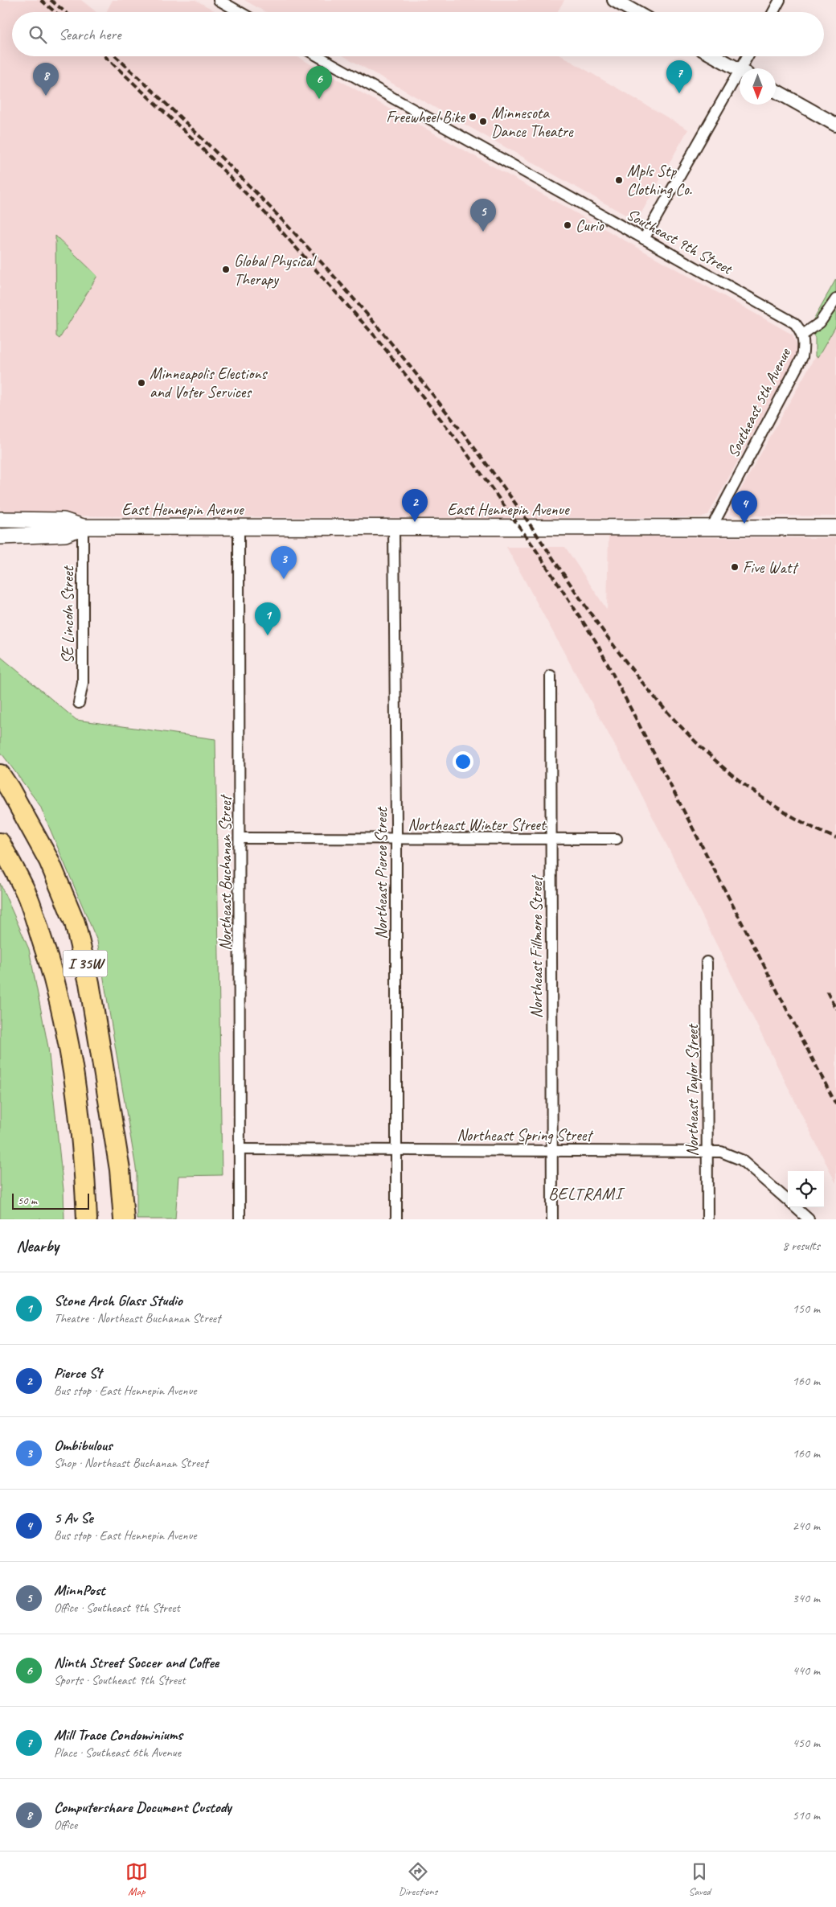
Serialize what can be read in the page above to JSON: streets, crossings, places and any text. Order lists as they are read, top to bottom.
{
  "streets": {
    "highway": ["I 35W"],
    "main road": ["East Hennepin Avenue"],
    "street": [
      "Southeast 9th Street",
      "Southeast 5th Avenue",
      "SE Lincoln Street",
      "Northeast Winter Street",
      "Northeast Buchanan Street",
      "Northeast Pierce Street",
      "Northeast Fillmore Street",
      "Northeast Taylor Street",
      "Northeast Spring Street"
    ]
  },
  "crossings": [
    ["Southeast 9th Street", "Southeast 5th Avenue"],
    ["Southeast 5th Avenue", "East Hennepin Avenue"],
    ["East Hennepin Avenue", "SE Lincoln Street"],
    ["East Hennepin Avenue", "Northeast Buchanan Street"],
    ["East Hennepin Avenue", "Northeast Pierce Street"],
    ["Northeast Winter Street", "Northeast Buchanan Street"],
    ["Northeast Winter Street", "Northeast Pierce Street"],
    ["Northeast Winter Street", "Northeast Fillmore Street"],
    ["Northeast Buchanan Street", "Northeast Spring Street"],
    ["Northeast Pierce Street", "Northeast Spring Street"],
    ["Northeast Fillmore Street", "Northeast Spring Street"],
    ["Northeast Taylor Street", "Northeast Spring Street"]
  ],
  "districts": ["BELTRAMI"],
  "places": [
    "Freewheel Bike",
    "Minnesota Dance Theatre",
    "Mpls Stp Clothing Co.",
    "Curio",
    "Global Physical Therapy",
    "Minneapolis Elections and Voter Services",
    "Five Watt"
  ],
  "scale_bar": "50 m",
  "north": "bottom",
  "page": {
    "search": "Search here",
    "pins": [
      "7",
      "8",
      "6",
      "5",
      "2",
      "4",
      "3",
      "1"
    ],
    "scale": "50 m",
    "heading": ["Nearby", "8 results"],
    "list": [
      {
        "mark": "1",
        "name": "Stone Arch Glass Studio",
        "note": "Theatre · Northeast Buchanan Street",
        "value": "150 m"
      },
      {
        "mark": "2",
        "name": "Pierce St",
        "note": "Bus stop · East Hennepin Avenue",
        "value": "160 m"
      },
      {
        "mark": "3",
        "name": "Ombibulous",
        "note": "Shop · Northeast Buchanan Street",
        "value": "160 m"
      },
      {
        "mark": "4",
        "name": "5 Av Se",
        "note": "Bus stop · East Hennepin Avenue",
        "value": "240 m"
      },
      {
        "mark": "5",
        "name": "MinnPost",
        "note": "Office · Southeast 9th Street",
        "value": "340 m"
      },
      {
        "mark": "6",
        "name": "Ninth Street Soccer and Coffee",
        "note": "Sports · Southeast 9th Street",
        "value": "440 m"
      },
      {
        "mark": "7",
        "name": "Mill Trace Condominiums",
        "note": "Place · Southeast 6th Avenue",
        "value": "450 m"
      },
      {
        "mark": "8",
        "name": "Computershare Document Custody",
        "note": "Office",
        "value": "510 m"
      }
    ],
    "nav": ["Map", "Directions", "Saved"]
  }
}
